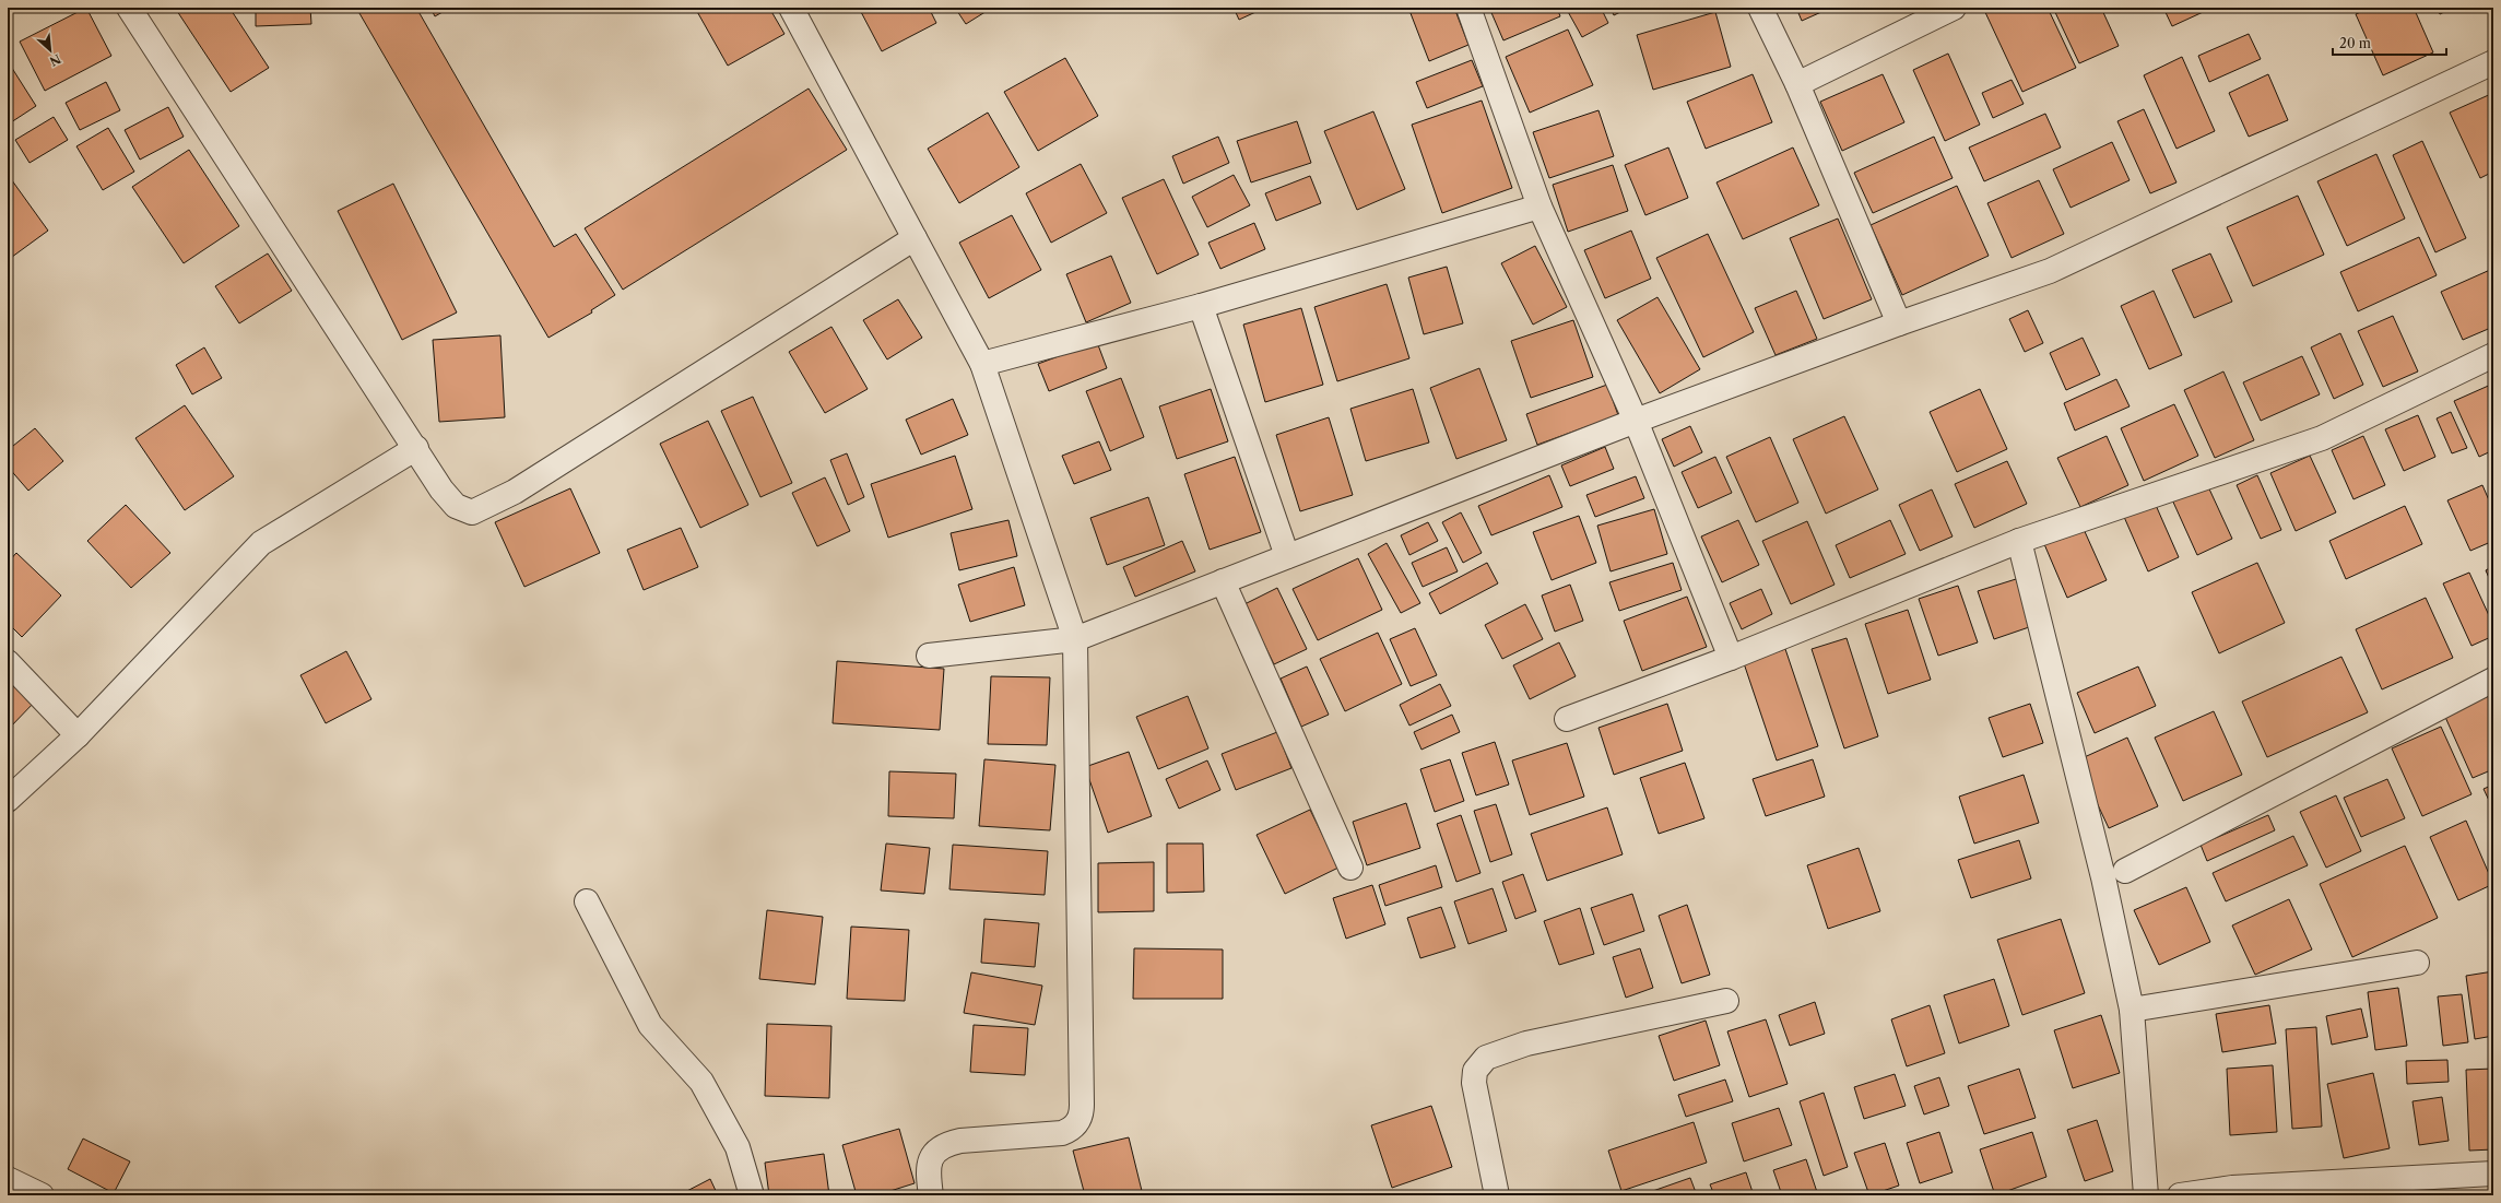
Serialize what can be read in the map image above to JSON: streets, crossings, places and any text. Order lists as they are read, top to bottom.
{
  "scale_bar": "20 m",
  "north": "bottom right"
}
